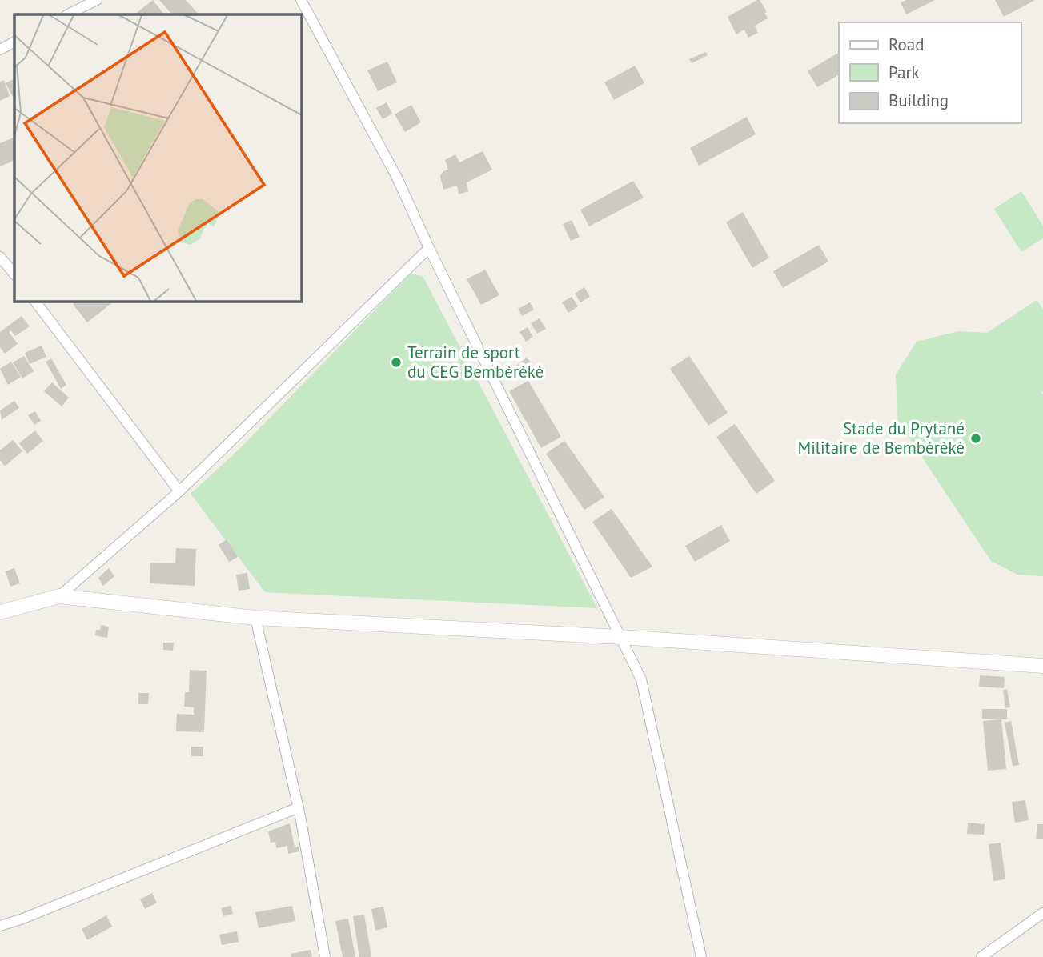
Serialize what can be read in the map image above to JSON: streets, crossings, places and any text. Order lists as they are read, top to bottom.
{
  "places": ["Terrain de sport du CEG Bembèrèkè", "Stade du Prytané Militaire de Bembèrèkè"],
  "legend": ["Road", "Park", "Building"]
}
